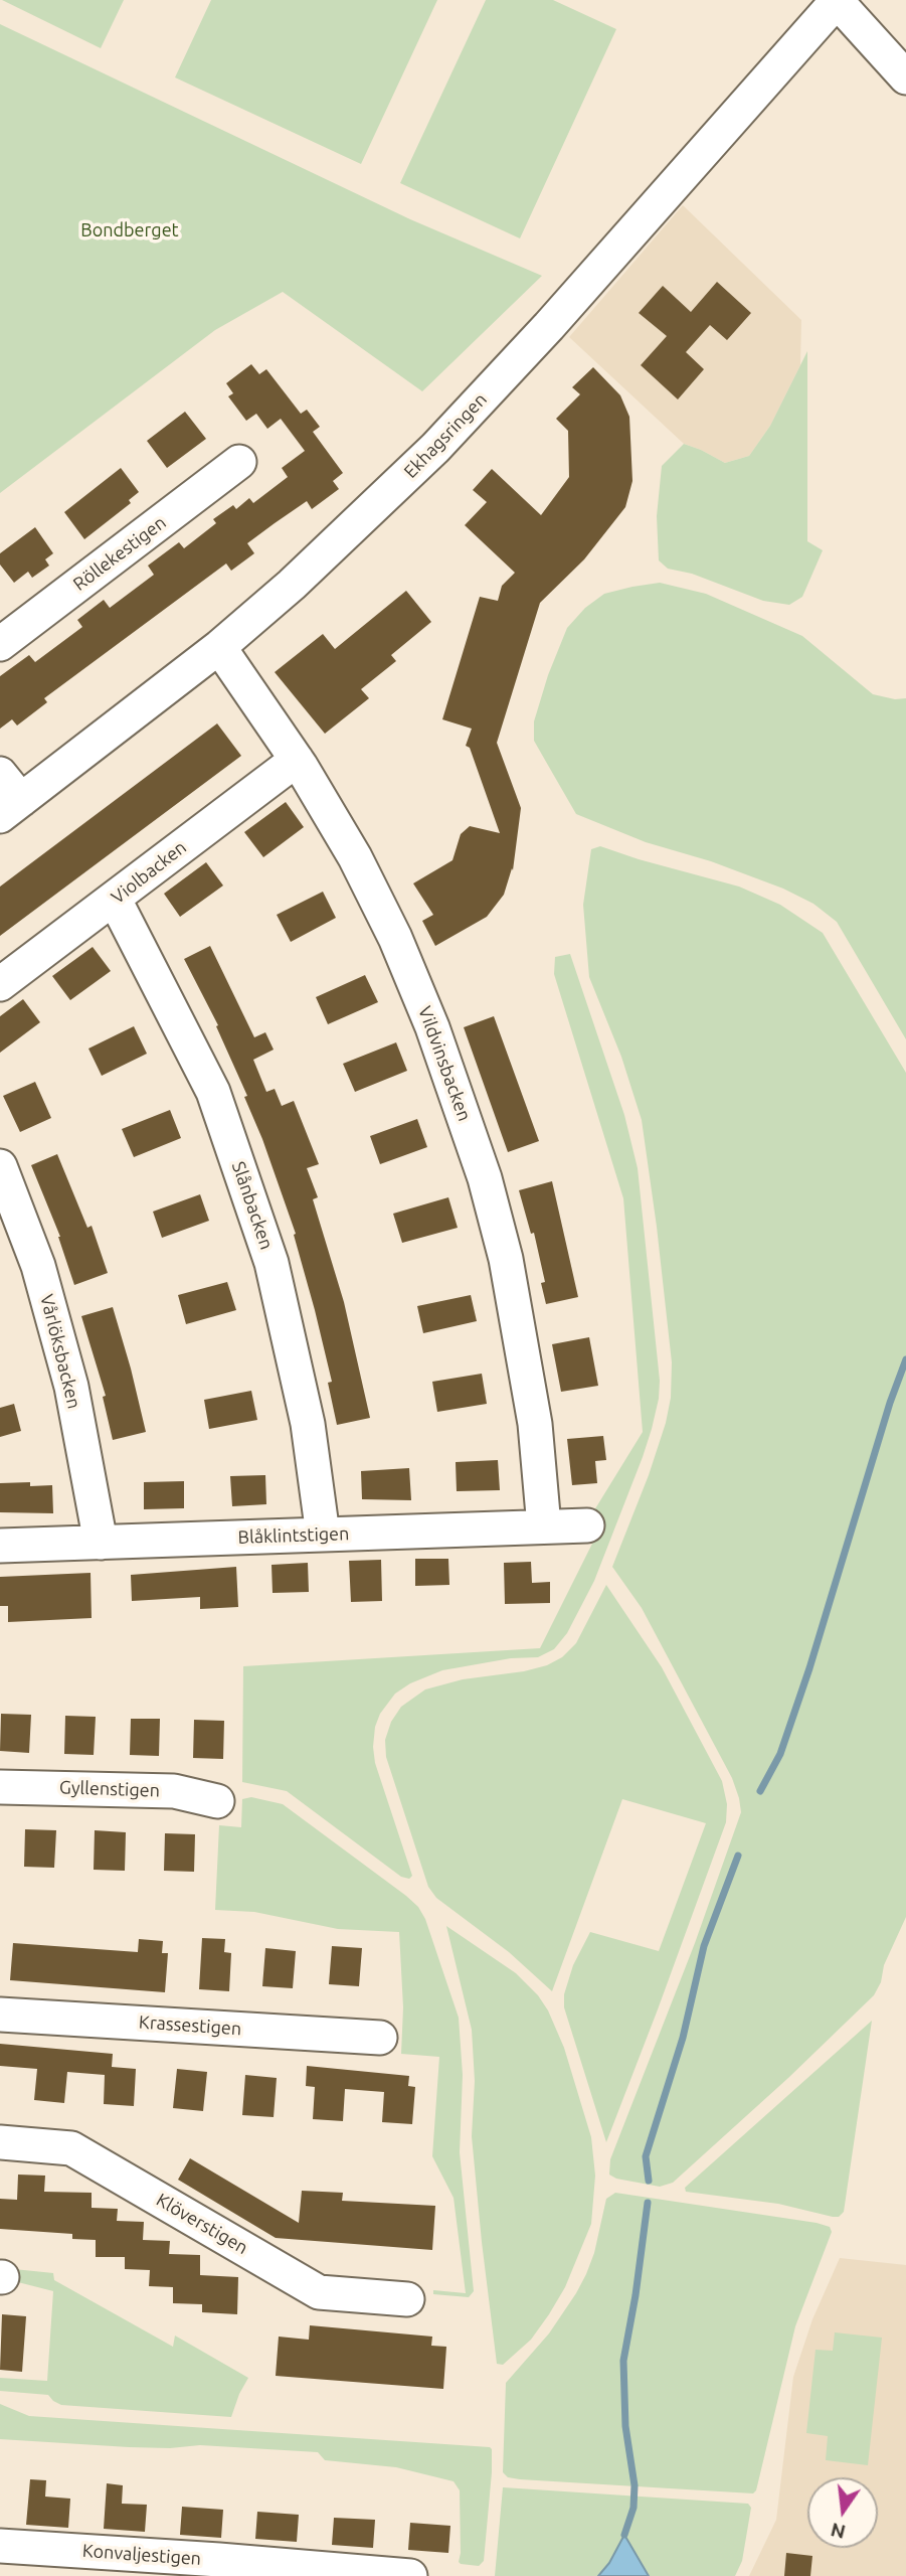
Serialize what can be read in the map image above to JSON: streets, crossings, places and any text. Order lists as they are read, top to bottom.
{
  "streets": {
    "street": [
      "Ekhagsringen",
      "Röllekestigen",
      "Violbacken",
      "Vildvinsbacken",
      "Slånbacken",
      "Vårlöksbacken",
      "Blåklintstigen",
      "Gyllenstigen",
      "Krassestigen",
      "Klöverstigen",
      "Konvaljestigen"
    ]
  },
  "crossings": [
    ["Ekhagsringen", "Vildvinsbacken"],
    ["Violbacken", "Vildvinsbacken"],
    ["Violbacken", "Slånbacken"],
    ["Vildvinsbacken", "Blåklintstigen"],
    ["Slånbacken", "Blåklintstigen"],
    ["Vårlöksbacken", "Blåklintstigen"]
  ],
  "parks": ["Bondberget"],
  "north": "bottom"
}
